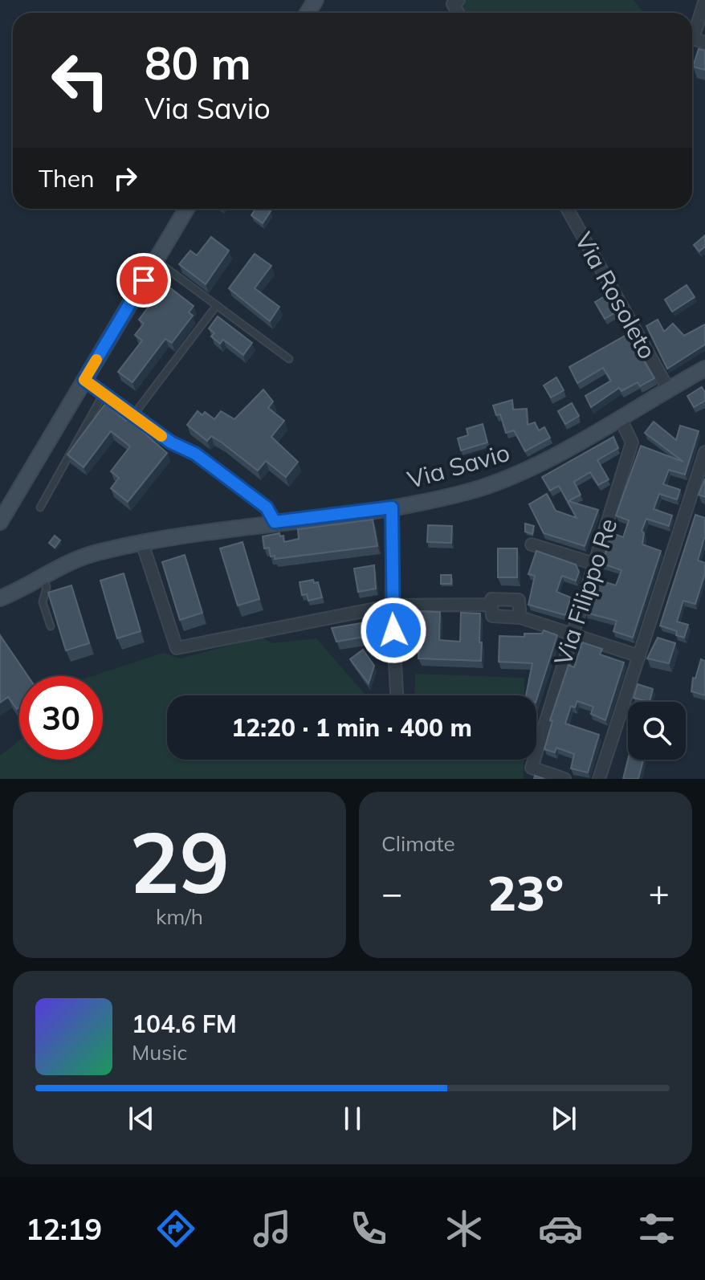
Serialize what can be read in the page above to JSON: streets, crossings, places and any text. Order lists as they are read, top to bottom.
{
  "streets": {
    "street": ["Via Rosoleto", "Via Savio", "Via Filippo Re"]
  },
  "crossings": [
    ["Via Rosoleto", "Via Savio"],
    ["Via Savio", "Via Filippo Re"]
  ],
  "page": {
    "turn": ["80 m", "Via Savio"],
    "then": "Then",
    "limit": "30",
    "trip": "12:20 · 1 min · 400 m",
    "tile": [
      ["29", "km/h"],
      "Climate"
    ],
    "heat": ["−", "23°", "+"],
    "song": ["104.6 FM", "Music"],
    "tabs": "12:19"
  }
}
